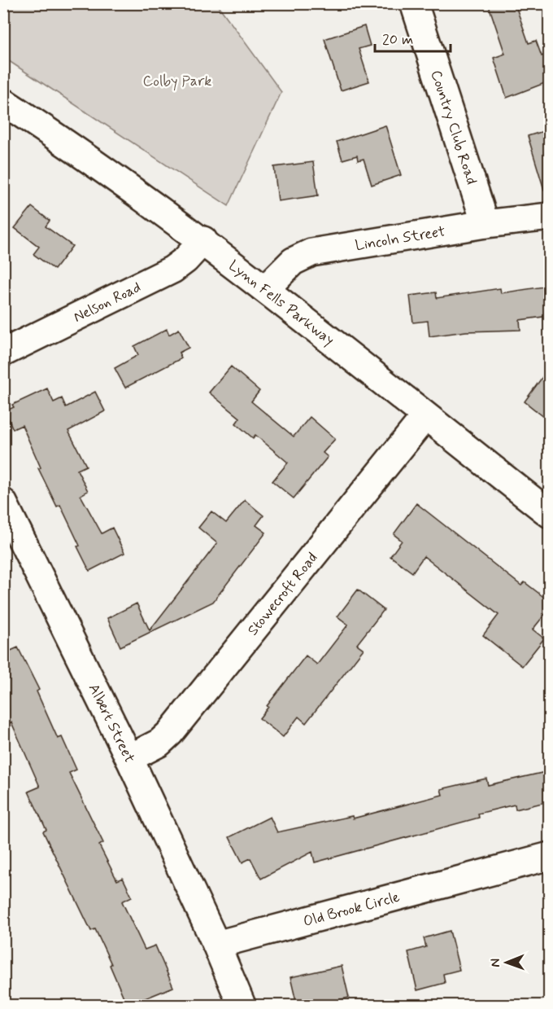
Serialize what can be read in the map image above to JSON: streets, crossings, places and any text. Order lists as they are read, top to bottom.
{
  "streets": {
    "street": [
      "Country Club Road",
      "Lincoln Street",
      "Nelson Road",
      "Lynn Fells Parkway",
      "Stowecroft Road",
      "Albert Street",
      "Old Brook Circle"
    ]
  },
  "crossings": [
    ["Country Club Road", "Lincoln Street"],
    ["Lincoln Street", "Lynn Fells Parkway"],
    ["Nelson Road", "Lynn Fells Parkway"],
    ["Lynn Fells Parkway", "Stowecroft Road"],
    ["Stowecroft Road", "Albert Street"],
    ["Albert Street", "Old Brook Circle"]
  ],
  "parks": ["Colby Park"],
  "scale_bar": "20 m",
  "north": "left"
}
